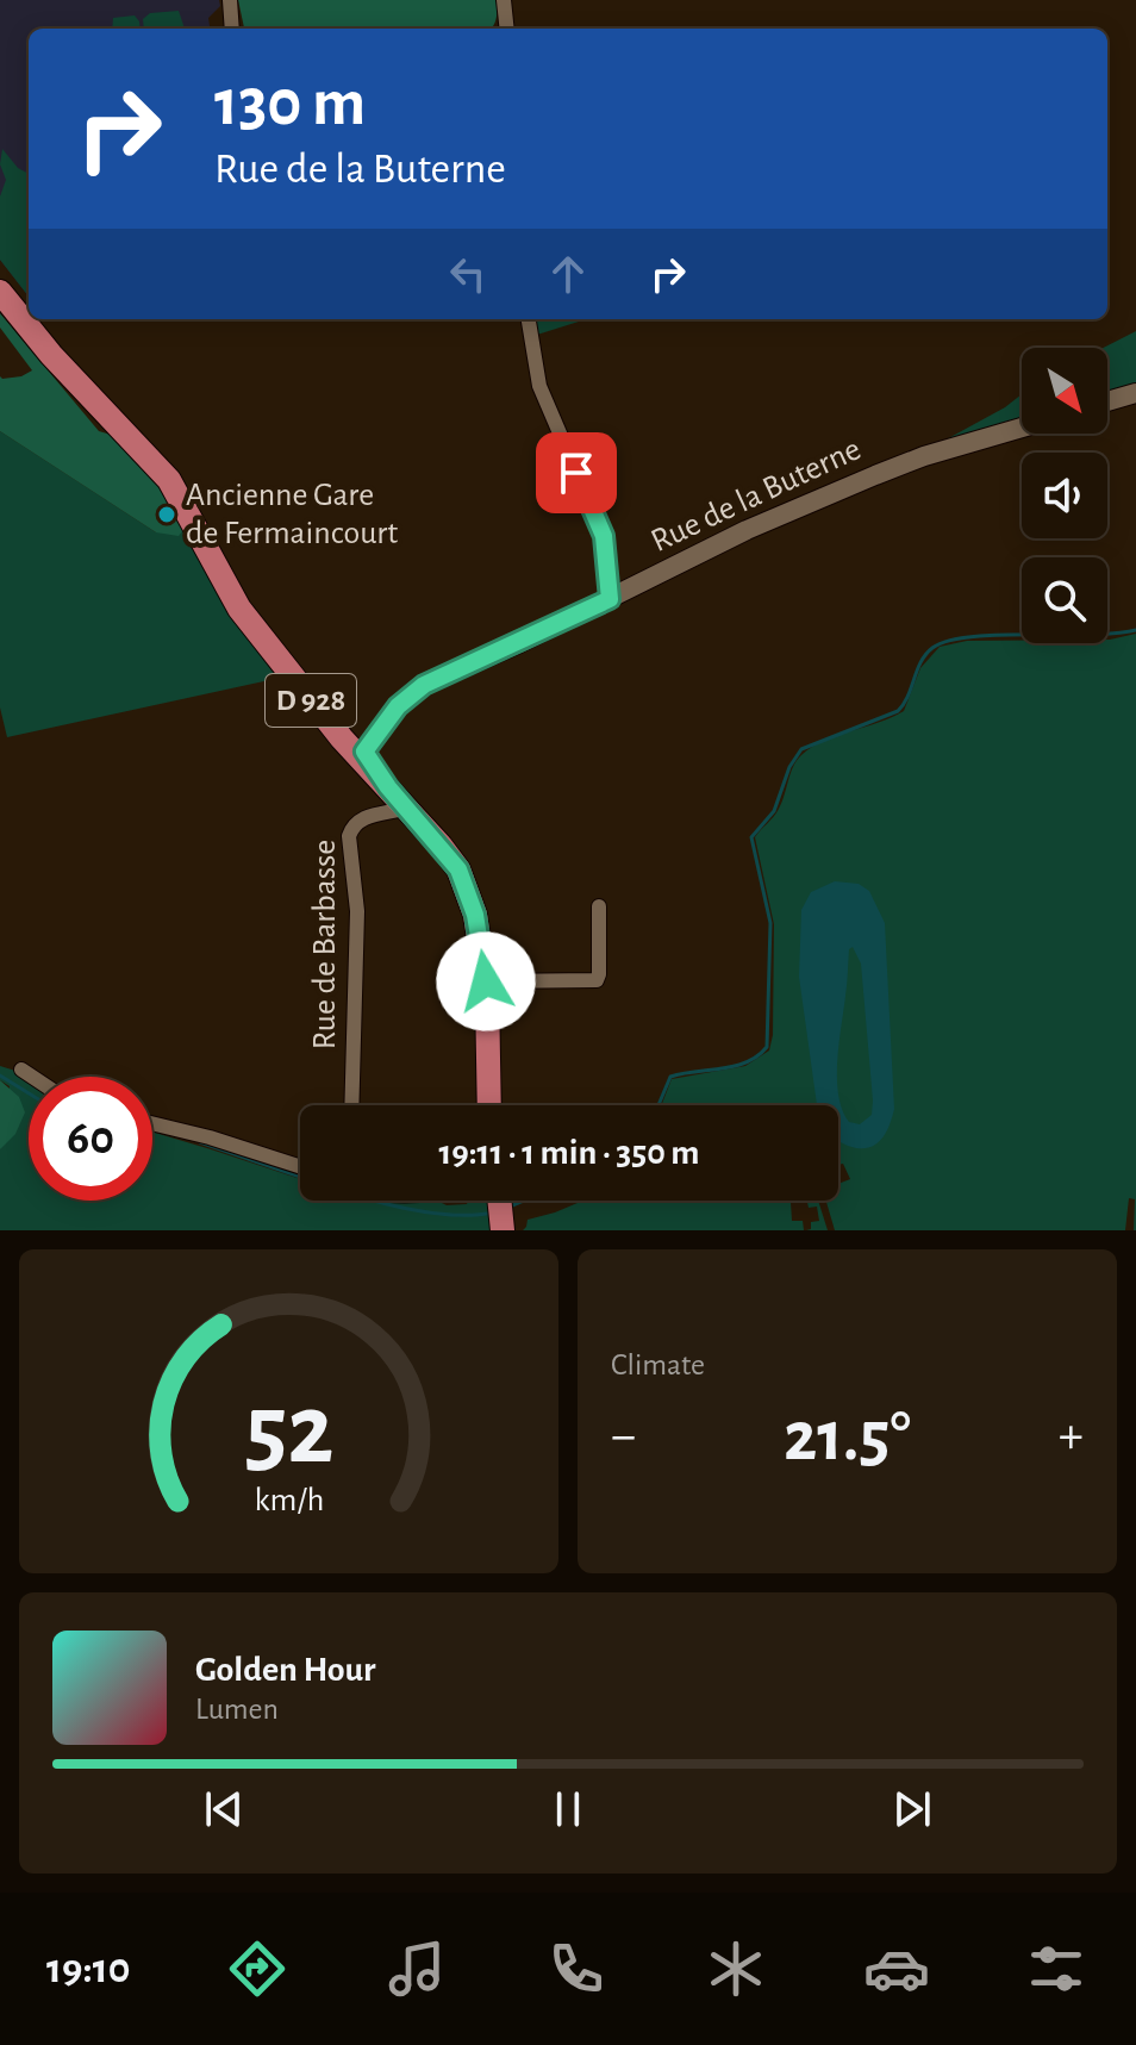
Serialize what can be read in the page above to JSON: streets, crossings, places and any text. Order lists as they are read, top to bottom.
{
  "streets": {
    "main road": ["D 928"],
    "street": ["Rue de la Buterne", "Rue de Barbasse"]
  },
  "crossings": [
    ["Rue de la Buterne", "D 928"],
    ["D 928", "Rue de Barbasse"]
  ],
  "places": ["Ancienne Gare de Fermaincourt"],
  "north": "bottom right",
  "page": {
    "turn": ["130 m", "Rue de la Buterne"],
    "limit": "60",
    "trip": "19:11 · 1 min · 350 m",
    "tile": "Climate",
    "heat": ["−", "21.5°", "+"],
    "song": ["Golden Hour", "Lumen"],
    "tabs": "19:10",
    "gauge": ["52", "km/h"]
  }
}
